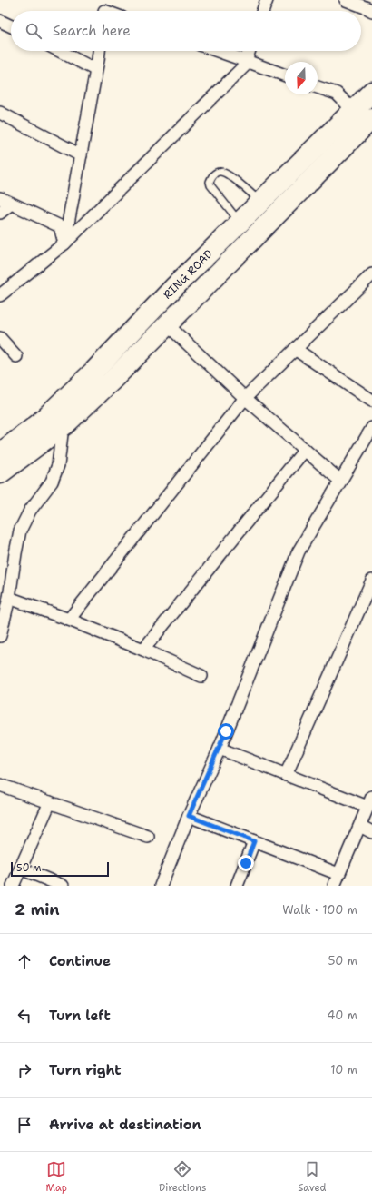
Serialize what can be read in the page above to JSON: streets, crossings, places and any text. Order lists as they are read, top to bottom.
{
  "streets": {
    "highway": ["RING ROAD"]
  },
  "scale_bar": "50 m",
  "north": "bottom",
  "page": {
    "search": "Search here",
    "scale": "50 m",
    "heading": ["2 min", "Walk · 100 m"],
    "list": [
      ["Continue", "50 m"],
      ["Turn left", "40 m"],
      ["Turn right", "10 m"],
      "Arrive at destination"
    ],
    "nav": ["Map", "Directions", "Saved"]
  }
}
